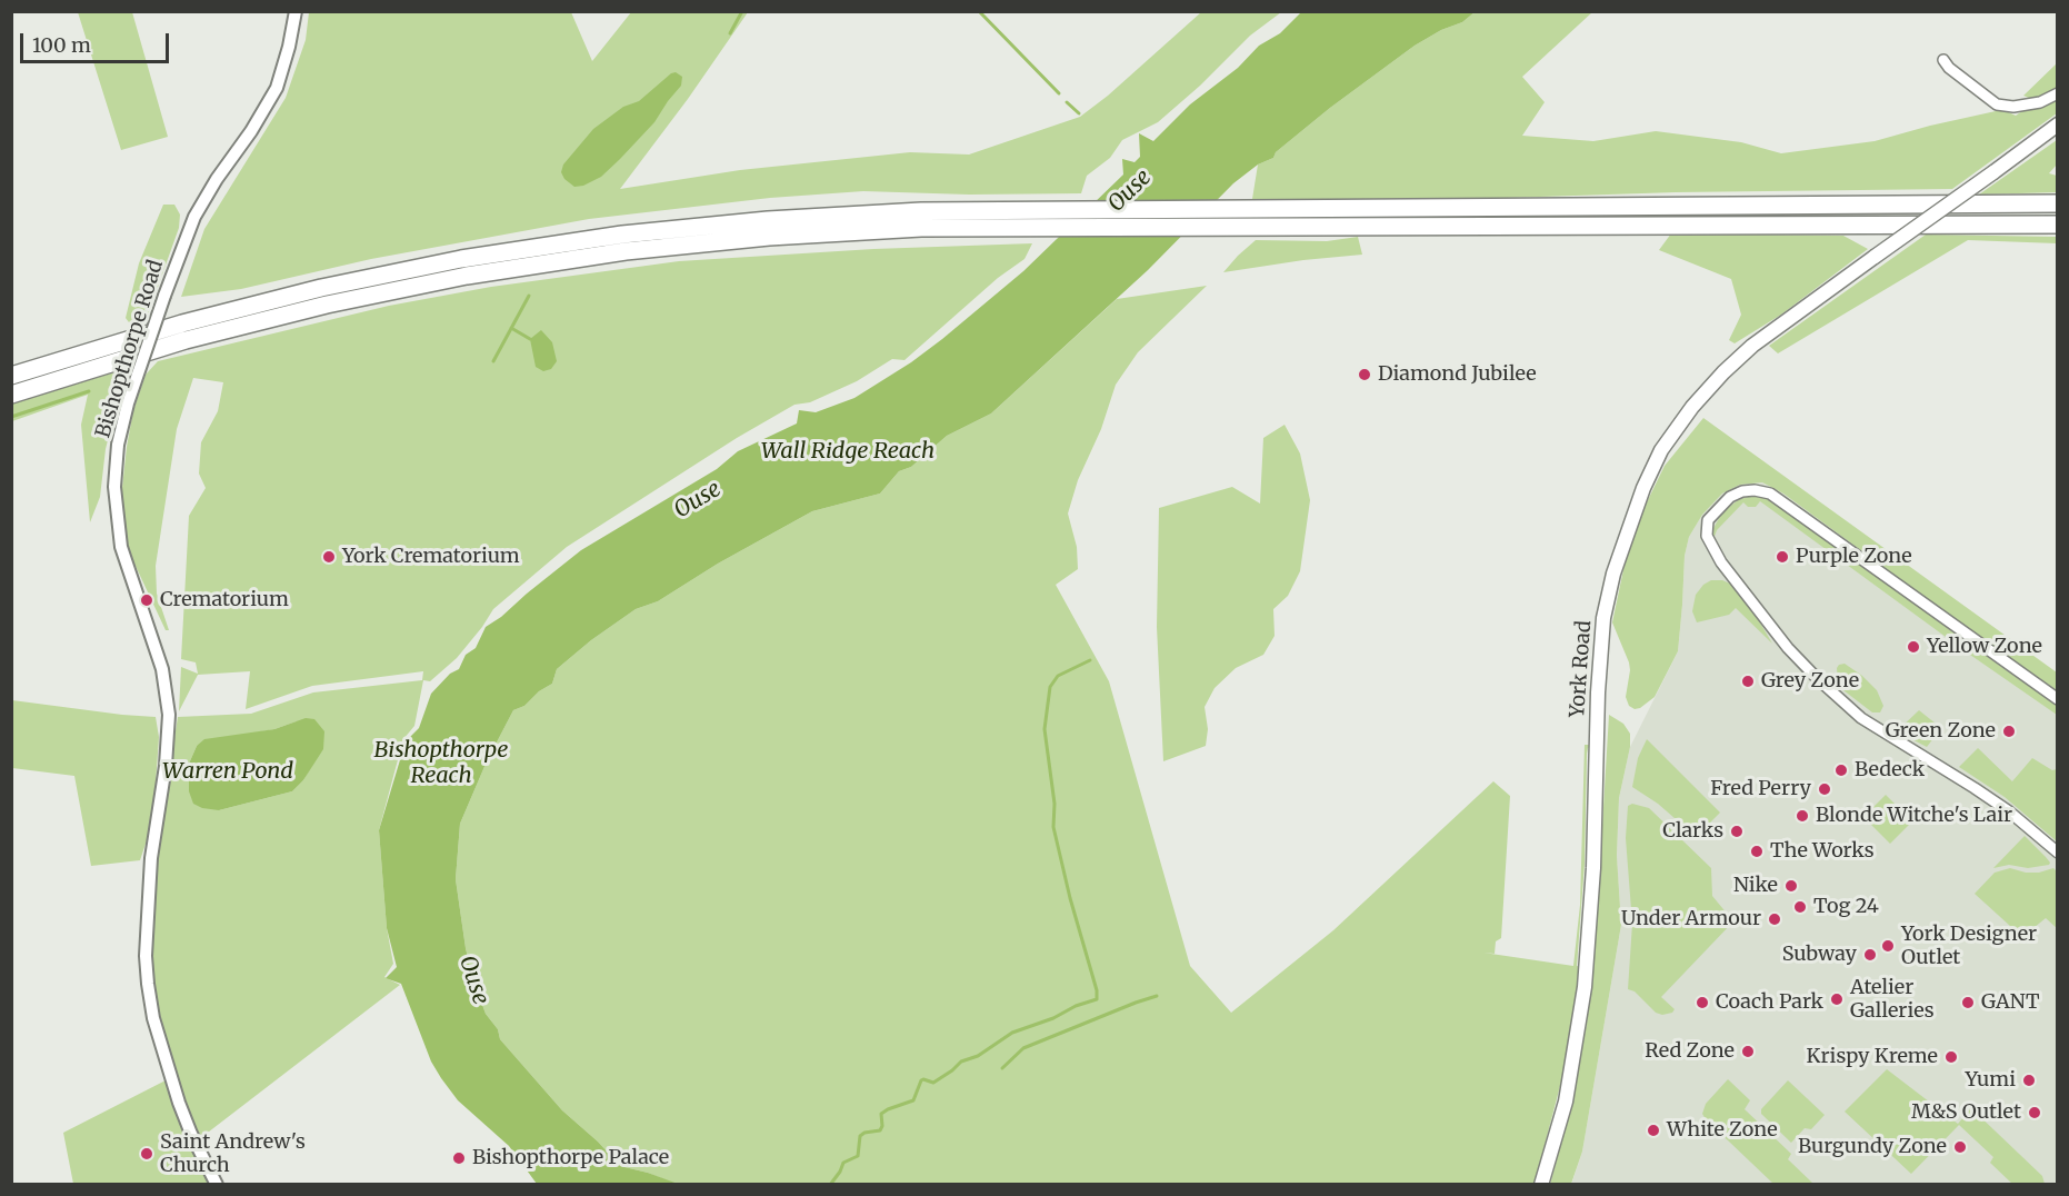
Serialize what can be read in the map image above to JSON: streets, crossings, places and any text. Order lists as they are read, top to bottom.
{
  "streets": {
    "main road": ["York Road"],
    "street": ["Bishopthorpe Road"]
  },
  "water": [
    "Ouse",
    "Wall Ridge Reach",
    "Bishopthorpe Reach",
    "Warren Pond"
  ],
  "places": [
    "Diamond Jubilee",
    "York Crematorium",
    "Purple Zone",
    "Crematorium",
    "Yellow Zone",
    "Grey Zone",
    "Green Zone",
    "Bedeck",
    "Fred Perry",
    "Blonde Witche's Lair",
    "Clarks",
    "The Works",
    "Nike",
    "Tog 24",
    "Under Armour",
    "York Designer Outlet",
    "Subway",
    "Atelier Galleries",
    "Coach Park",
    "GANT",
    "Red Zone",
    "Krispy Kreme",
    "Yumi",
    "M&S Outlet",
    "White Zone",
    "Burgundy Zone",
    "Saint Andrew's Church",
    "Bishopthorpe Palace"
  ],
  "scale_bar": "100 m"
}
